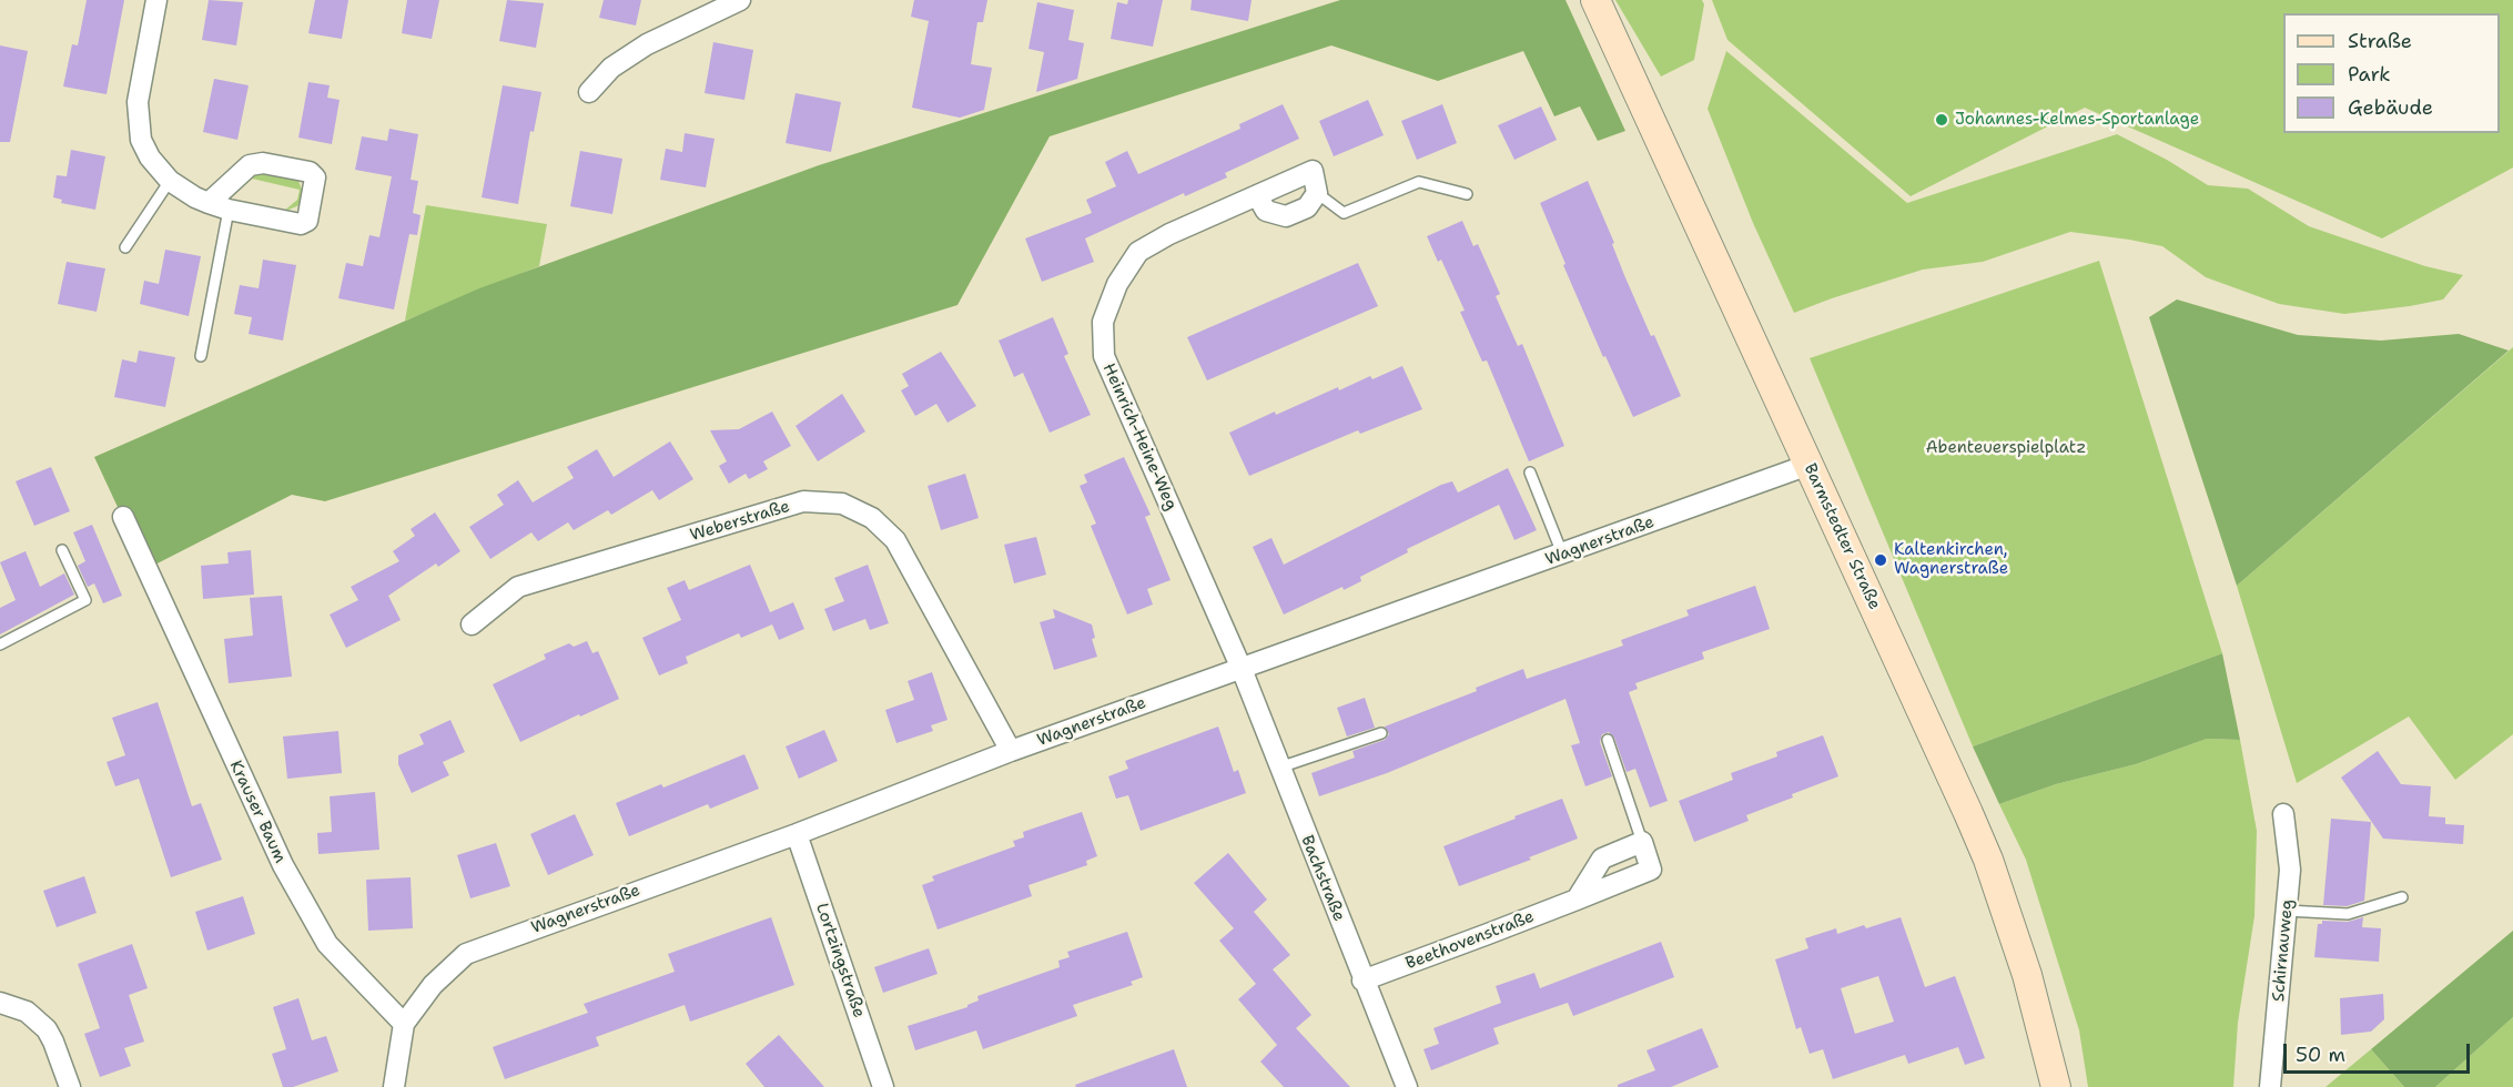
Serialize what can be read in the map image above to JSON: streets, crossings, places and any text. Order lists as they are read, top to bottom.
{
  "streets": {
    "main road": ["Barmstedter Straße"],
    "street": [
      "Heinrich-Heine-Weg",
      "Weberstraße",
      "Wagnerstraße",
      "Krauser Baum",
      "Bachstraße",
      "Beethovenstraße",
      "Schirnauweg",
      "Lortzingstraße"
    ]
  },
  "crossings": [
    ["Heinrich-Heine-Weg", "Wagnerstraße"],
    ["Heinrich-Heine-Weg", "Bachstraße"],
    ["Weberstraße", "Wagnerstraße"],
    ["Barmstedter Straße", "Wagnerstraße"],
    ["Wagnerstraße", "Krauser Baum"],
    ["Wagnerstraße", "Bachstraße"],
    ["Wagnerstraße", "Lortzingstraße"],
    ["Bachstraße", "Beethovenstraße"]
  ],
  "parks": ["Abenteuerspielplatz"],
  "places": ["Johannes-Kelmes-Sportanlage", "Kaltenkirchen, Wagnerstraße"],
  "legend": ["Straße", "Park", "Gebäude"],
  "scale_bar": "50 m"
}
